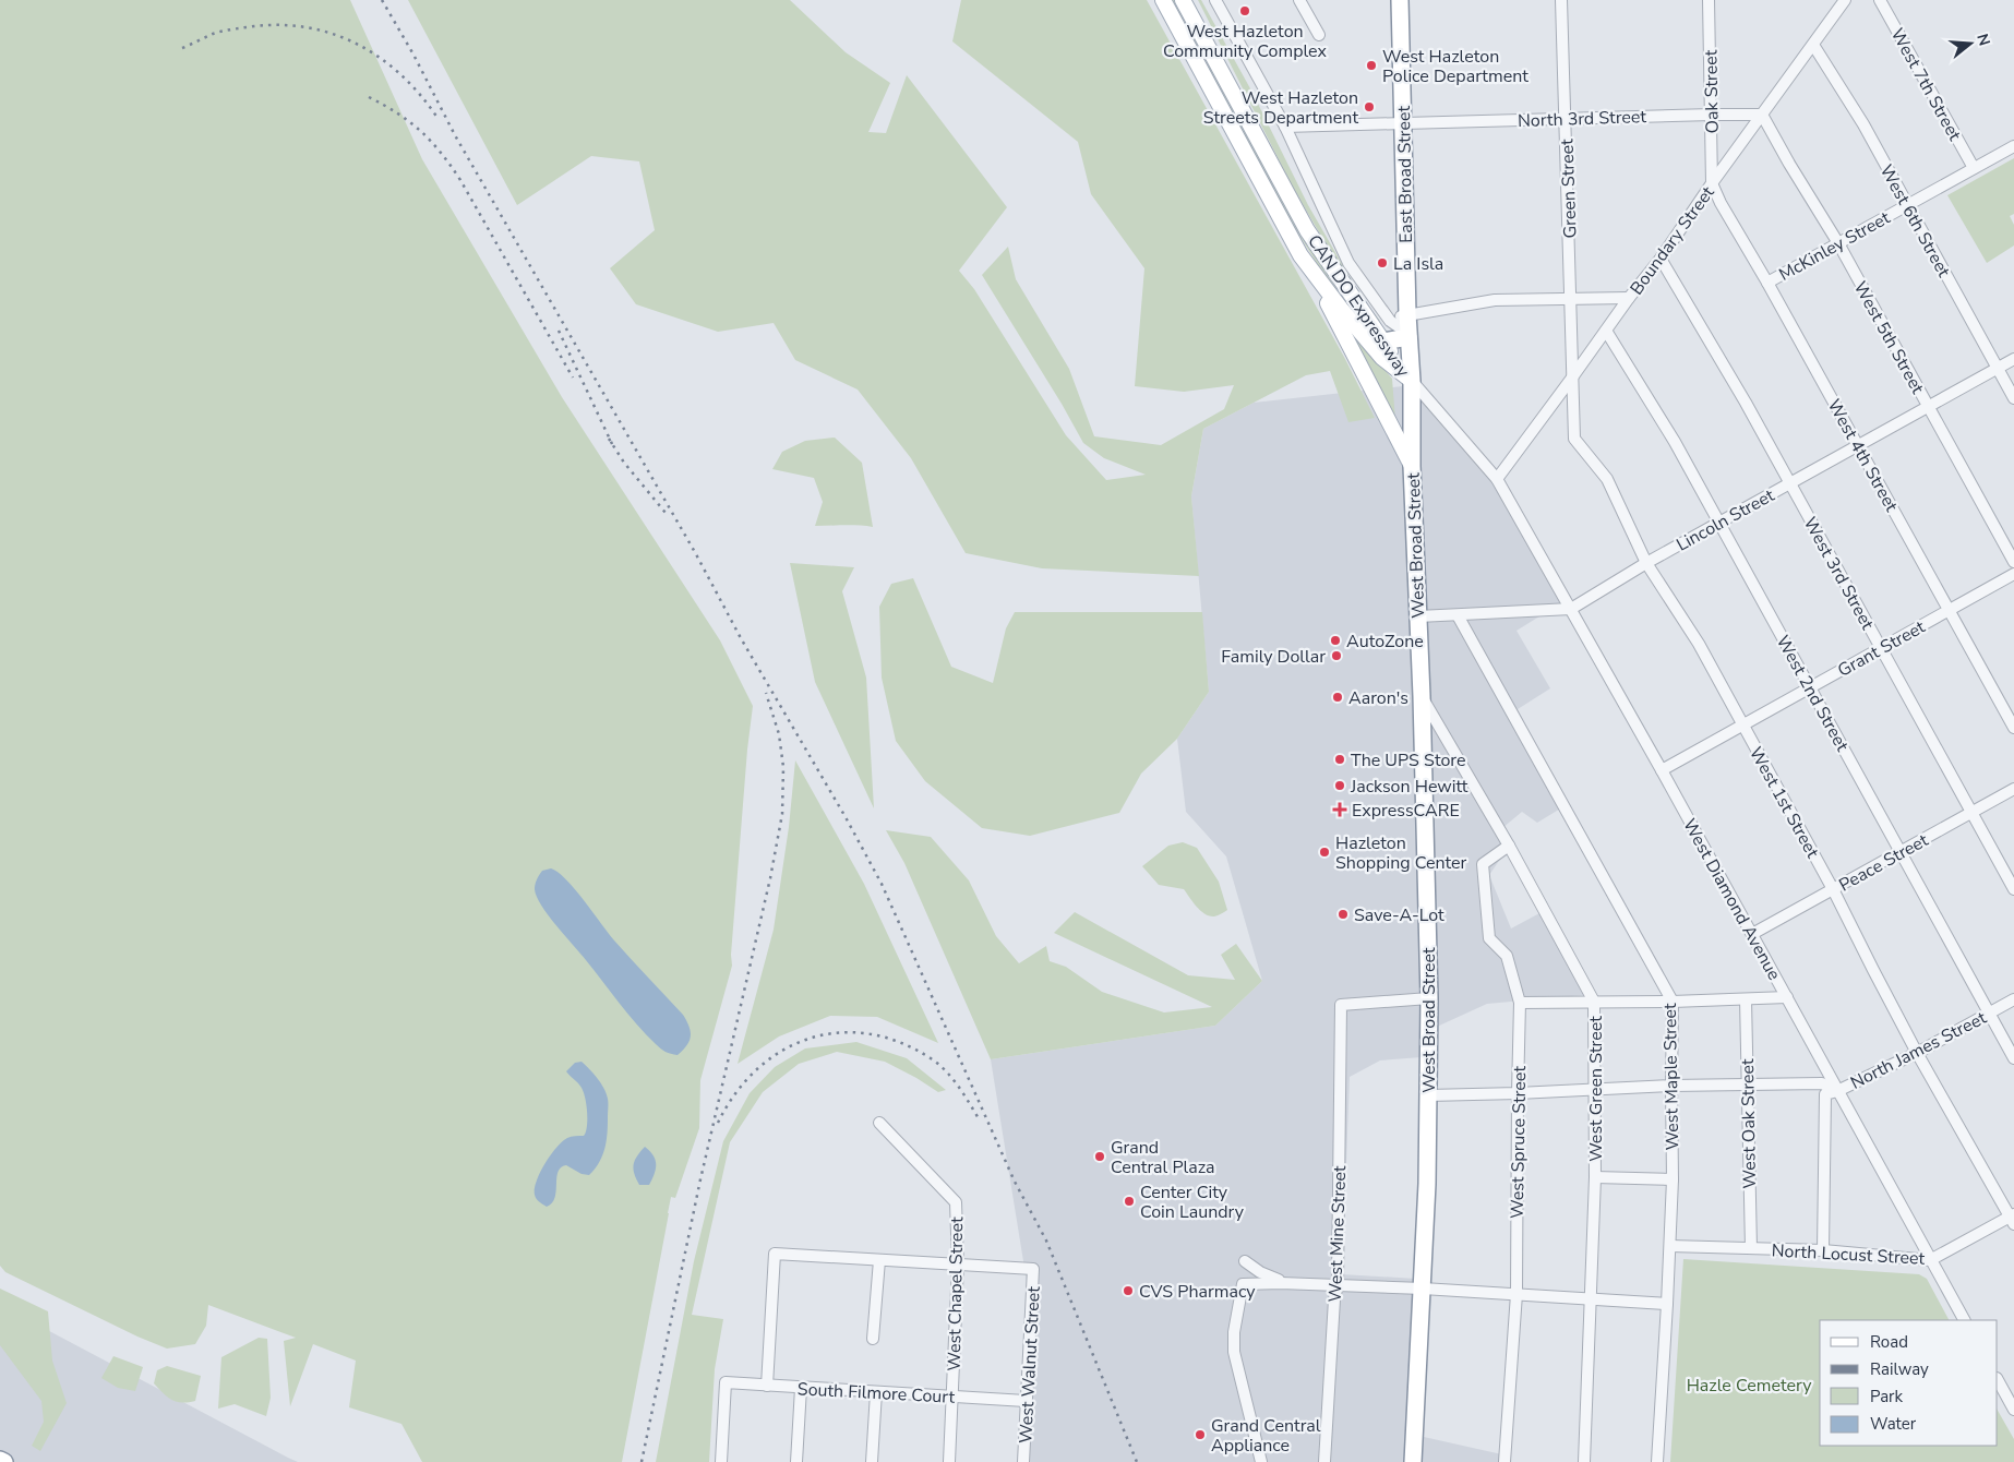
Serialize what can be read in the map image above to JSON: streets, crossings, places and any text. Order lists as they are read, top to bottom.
{
  "streets": {
    "highway": ["East Broad Street", "West Broad Street"],
    "main road": ["CAN DO Expressway"],
    "street": [
      "West 7th Street",
      "Oak Street",
      "North 3rd Street",
      "Green Street",
      "West 6th Street",
      "Boundary Street",
      "McKinley Street",
      "West 5th Street",
      "West 4th Street",
      "Lincoln Street",
      "West 3rd Street",
      "Grant Street",
      "West 2nd Street",
      "West 1st Street",
      "Peace Street",
      "West Diamond Avenue",
      "North James Street",
      "West Maple Street",
      "West Green Street",
      "West Oak Street",
      "West Spruce Street",
      "West Mine Street",
      "North Locust Street",
      "West Chapel Street",
      "West Walnut Street",
      "South Filmore Court"
    ]
  },
  "crossings": [
    ["West 7th Street", "McKinley Street"],
    ["Oak Street", "North 3rd Street"],
    ["Oak Street", "Boundary Street"],
    ["Oak Street", "West 4th Street"],
    ["North 3rd Street", "East Broad Street"],
    ["North 3rd Street", "Green Street"],
    ["North 3rd Street", "Boundary Street"],
    ["North 3rd Street", "West 5th Street"],
    ["East Broad Street", "CAN DO Expressway"],
    ["East Broad Street", "West Broad Street"],
    ["East Broad Street", "West Diamond Avenue"],
    ["Green Street", "Boundary Street"],
    ["Green Street", "West 1st Street"],
    ["West 6th Street", "Boundary Street"],
    ["West 6th Street", "McKinley Street"],
    ["West 6th Street", "Lincoln Street"],
    ["Boundary Street", "West 5th Street"],
    ["Boundary Street", "West 4th Street"],
    ["Boundary Street", "West 3rd Street"],
    ["Boundary Street", "West 2nd Street"],
    ["Boundary Street", "West 1st Street"],
    ["Boundary Street", "West Diamond Avenue"],
    ["McKinley Street", "West 5th Street"],
    ["McKinley Street", "West 4th Street"],
    ["CAN DO Expressway", "West Broad Street"],
    ["CAN DO Expressway", "West Diamond Avenue"],
    ["West 5th Street", "Lincoln Street"],
    ["West 4th Street", "Lincoln Street"],
    ["West 4th Street", "Grant Street"],
    ["Lincoln Street", "West Broad Street"],
    ["Lincoln Street", "West 3rd Street"],
    ["Lincoln Street", "West 2nd Street"],
    ["Lincoln Street", "West 1st Street"],
    ["Lincoln Street", "West Diamond Avenue"],
    ["Lincoln Street", "West Maple Street"],
    ["West Broad Street", "West Diamond Avenue"],
    ["West Broad Street", "North James Street"],
    ["West Broad Street", "West Green Street"],
    ["West Broad Street", "West Mine Street"],
    ["West 3rd Street", "Grant Street"],
    ["West 3rd Street", "Peace Street"],
    ["Grant Street", "West 2nd Street"],
    ["Grant Street", "West 1st Street"],
    ["Grant Street", "West Diamond Avenue"],
    ["West 2nd Street", "Peace Street"],
    ["West 2nd Street", "North James Street"],
    ["West 1st Street", "Peace Street"],
    ["West 1st Street", "North James Street"],
    ["West 1st Street", "North Locust Street"],
    ["Peace Street", "West Diamond Avenue"],
    ["West Diamond Avenue", "North James Street"],
    ["West Diamond Avenue", "North Locust Street"],
    ["North James Street", "West Maple Street"],
    ["North James Street", "West Green Street"],
    ["North James Street", "West Oak Street"],
    ["North James Street", "West Spruce Street"],
    ["West Maple Street", "North Locust Street"],
    ["West Green Street", "West Spruce Street"],
    ["West Oak Street", "North Locust Street"],
    ["West Chapel Street", "West Walnut Street"],
    ["West Chapel Street", "South Filmore Court"],
    ["West Walnut Street", "South Filmore Court"]
  ],
  "parks": ["Hazle Cemetery"],
  "places": {
    "other": [
      "West Hazleton Community Complex",
      "West Hazleton Police Department",
      "West Hazleton Streets Department",
      "La Isla",
      "AutoZone",
      "Family Dollar",
      "Aaron's",
      "The UPS Store",
      "Jackson Hewitt",
      "Hazleton Shopping Center",
      "Save-A-Lot",
      "Grand Central Plaza",
      "Center City Coin Laundry",
      "CVS Pharmacy",
      "Grand Central Appliance"
    ],
    "health": ["ExpressCARE"]
  },
  "legend": [
    "Road",
    "Railway",
    "Park",
    "Water"
  ],
  "north": "right"
}
